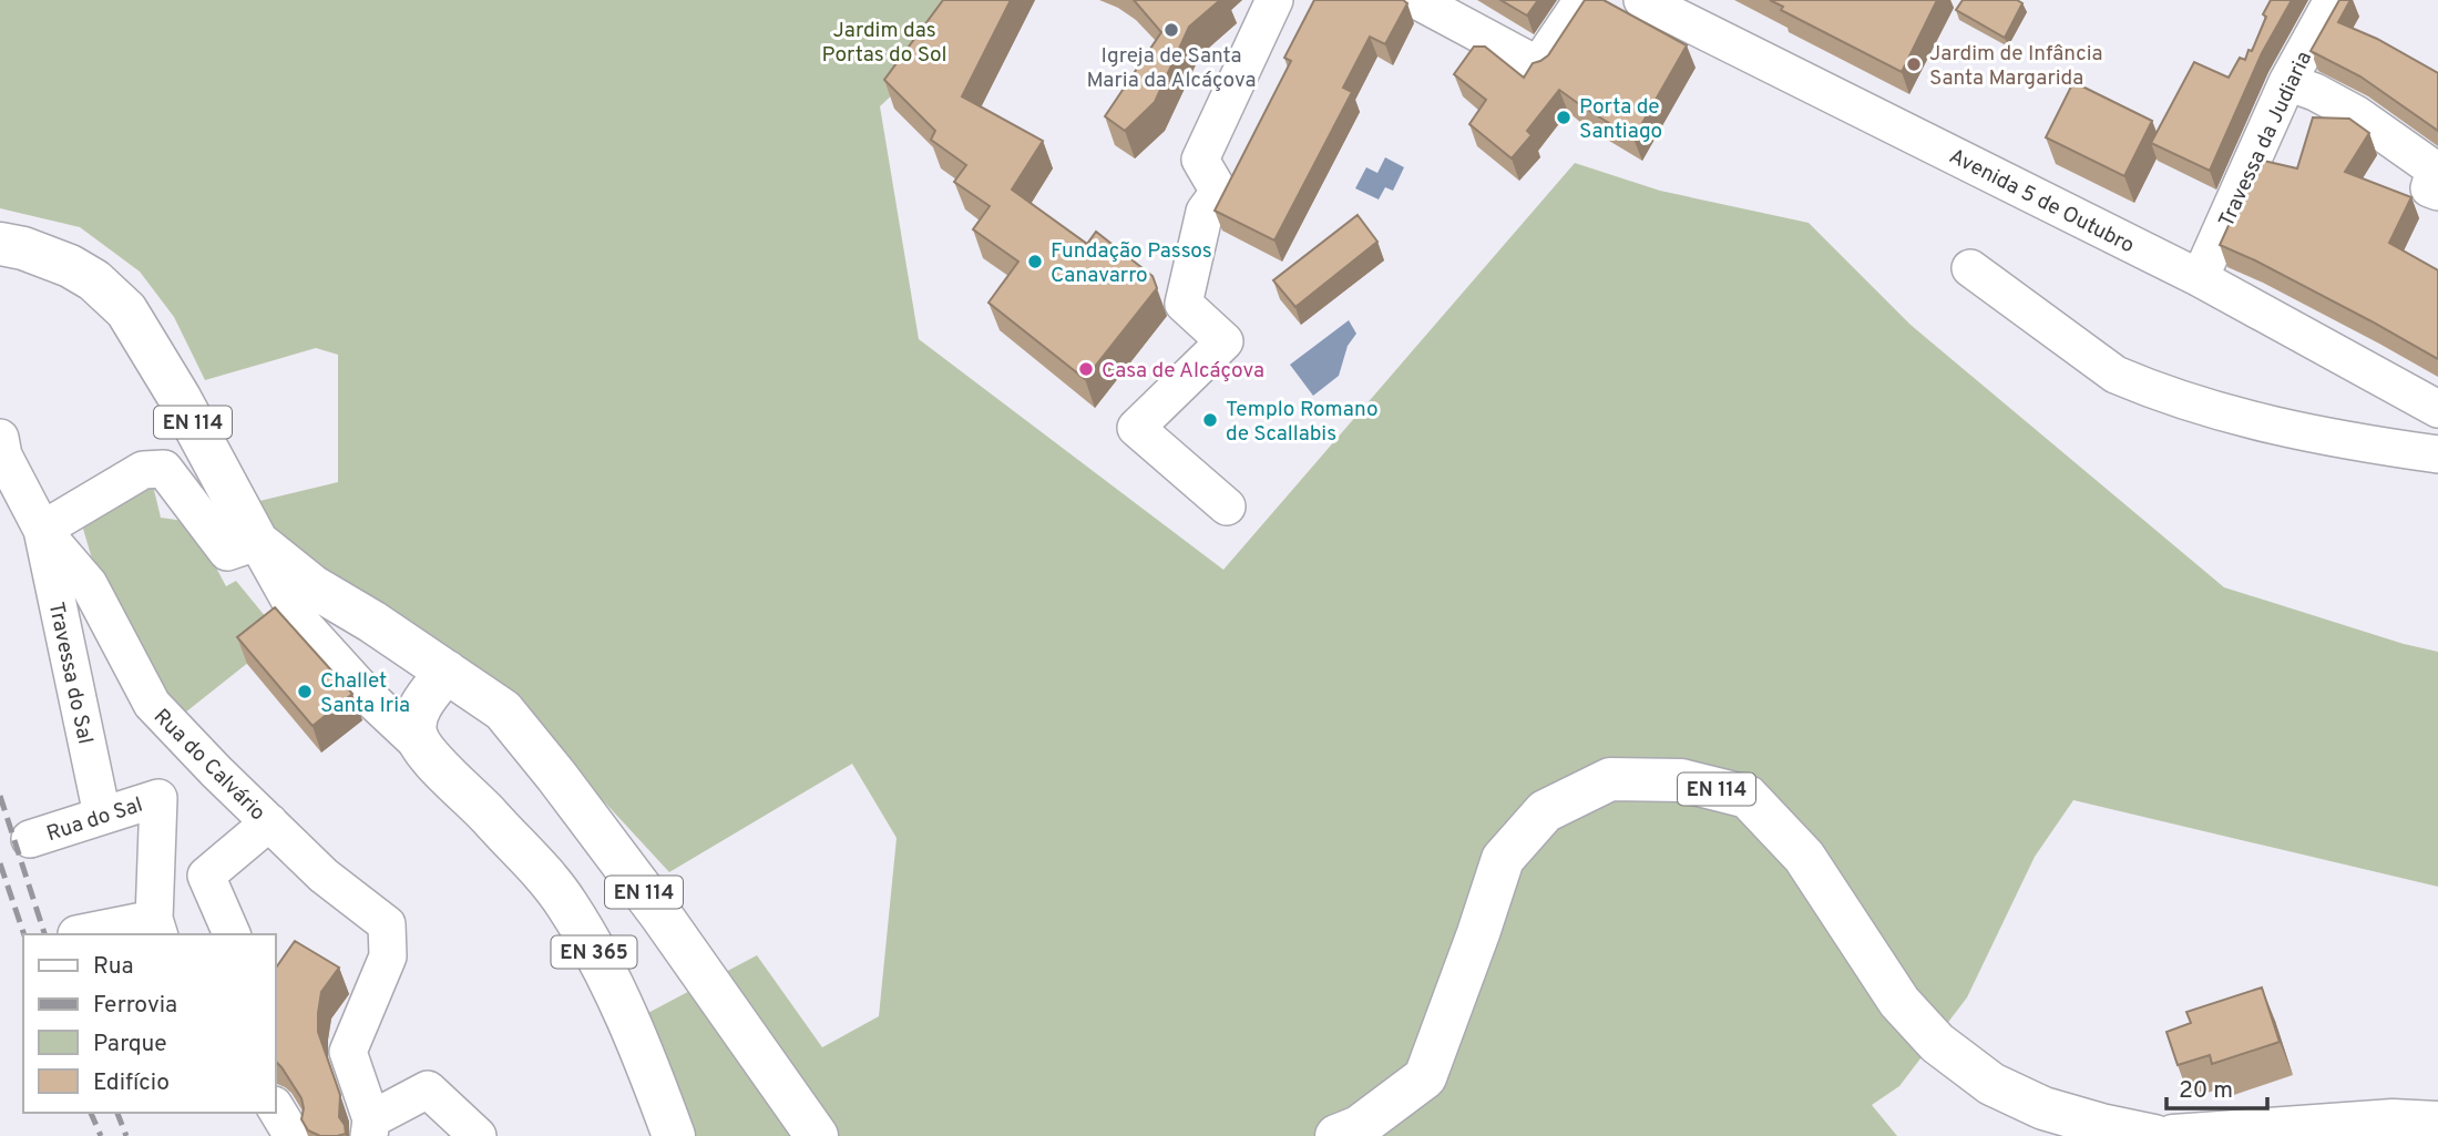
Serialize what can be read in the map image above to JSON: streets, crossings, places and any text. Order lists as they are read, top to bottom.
{
  "streets": {
    "main road": ["EN 114", "EN 365"],
    "street": [
      "Travessa da Judiaria",
      "Avenida 5 de Outubro",
      "Travessa do Sal",
      "Rua do Calvário",
      "Rua do Sal"
    ]
  },
  "crossings": [
    ["Travessa da Judiaria", "Avenida 5 de Outubro"],
    ["Travessa do Sal", "Rua do Calvário"],
    ["Travessa do Sal", "Rua do Sal"]
  ],
  "parks": ["Jardim das Portas do Sol"],
  "places": [
    "Igreja de Santa Maria da Alcáçova",
    "Jardim de Infância Santa Margarida",
    "Porta de Santiago",
    "Fundação Passos Canavarro",
    "Casa de Alcáçova",
    "Templo Romano de Scallabis",
    "Challet Santa Iria"
  ],
  "legend": [
    "Rua",
    "Ferrovia",
    "Parque",
    "Edifício"
  ],
  "scale_bar": "20 m"
}
